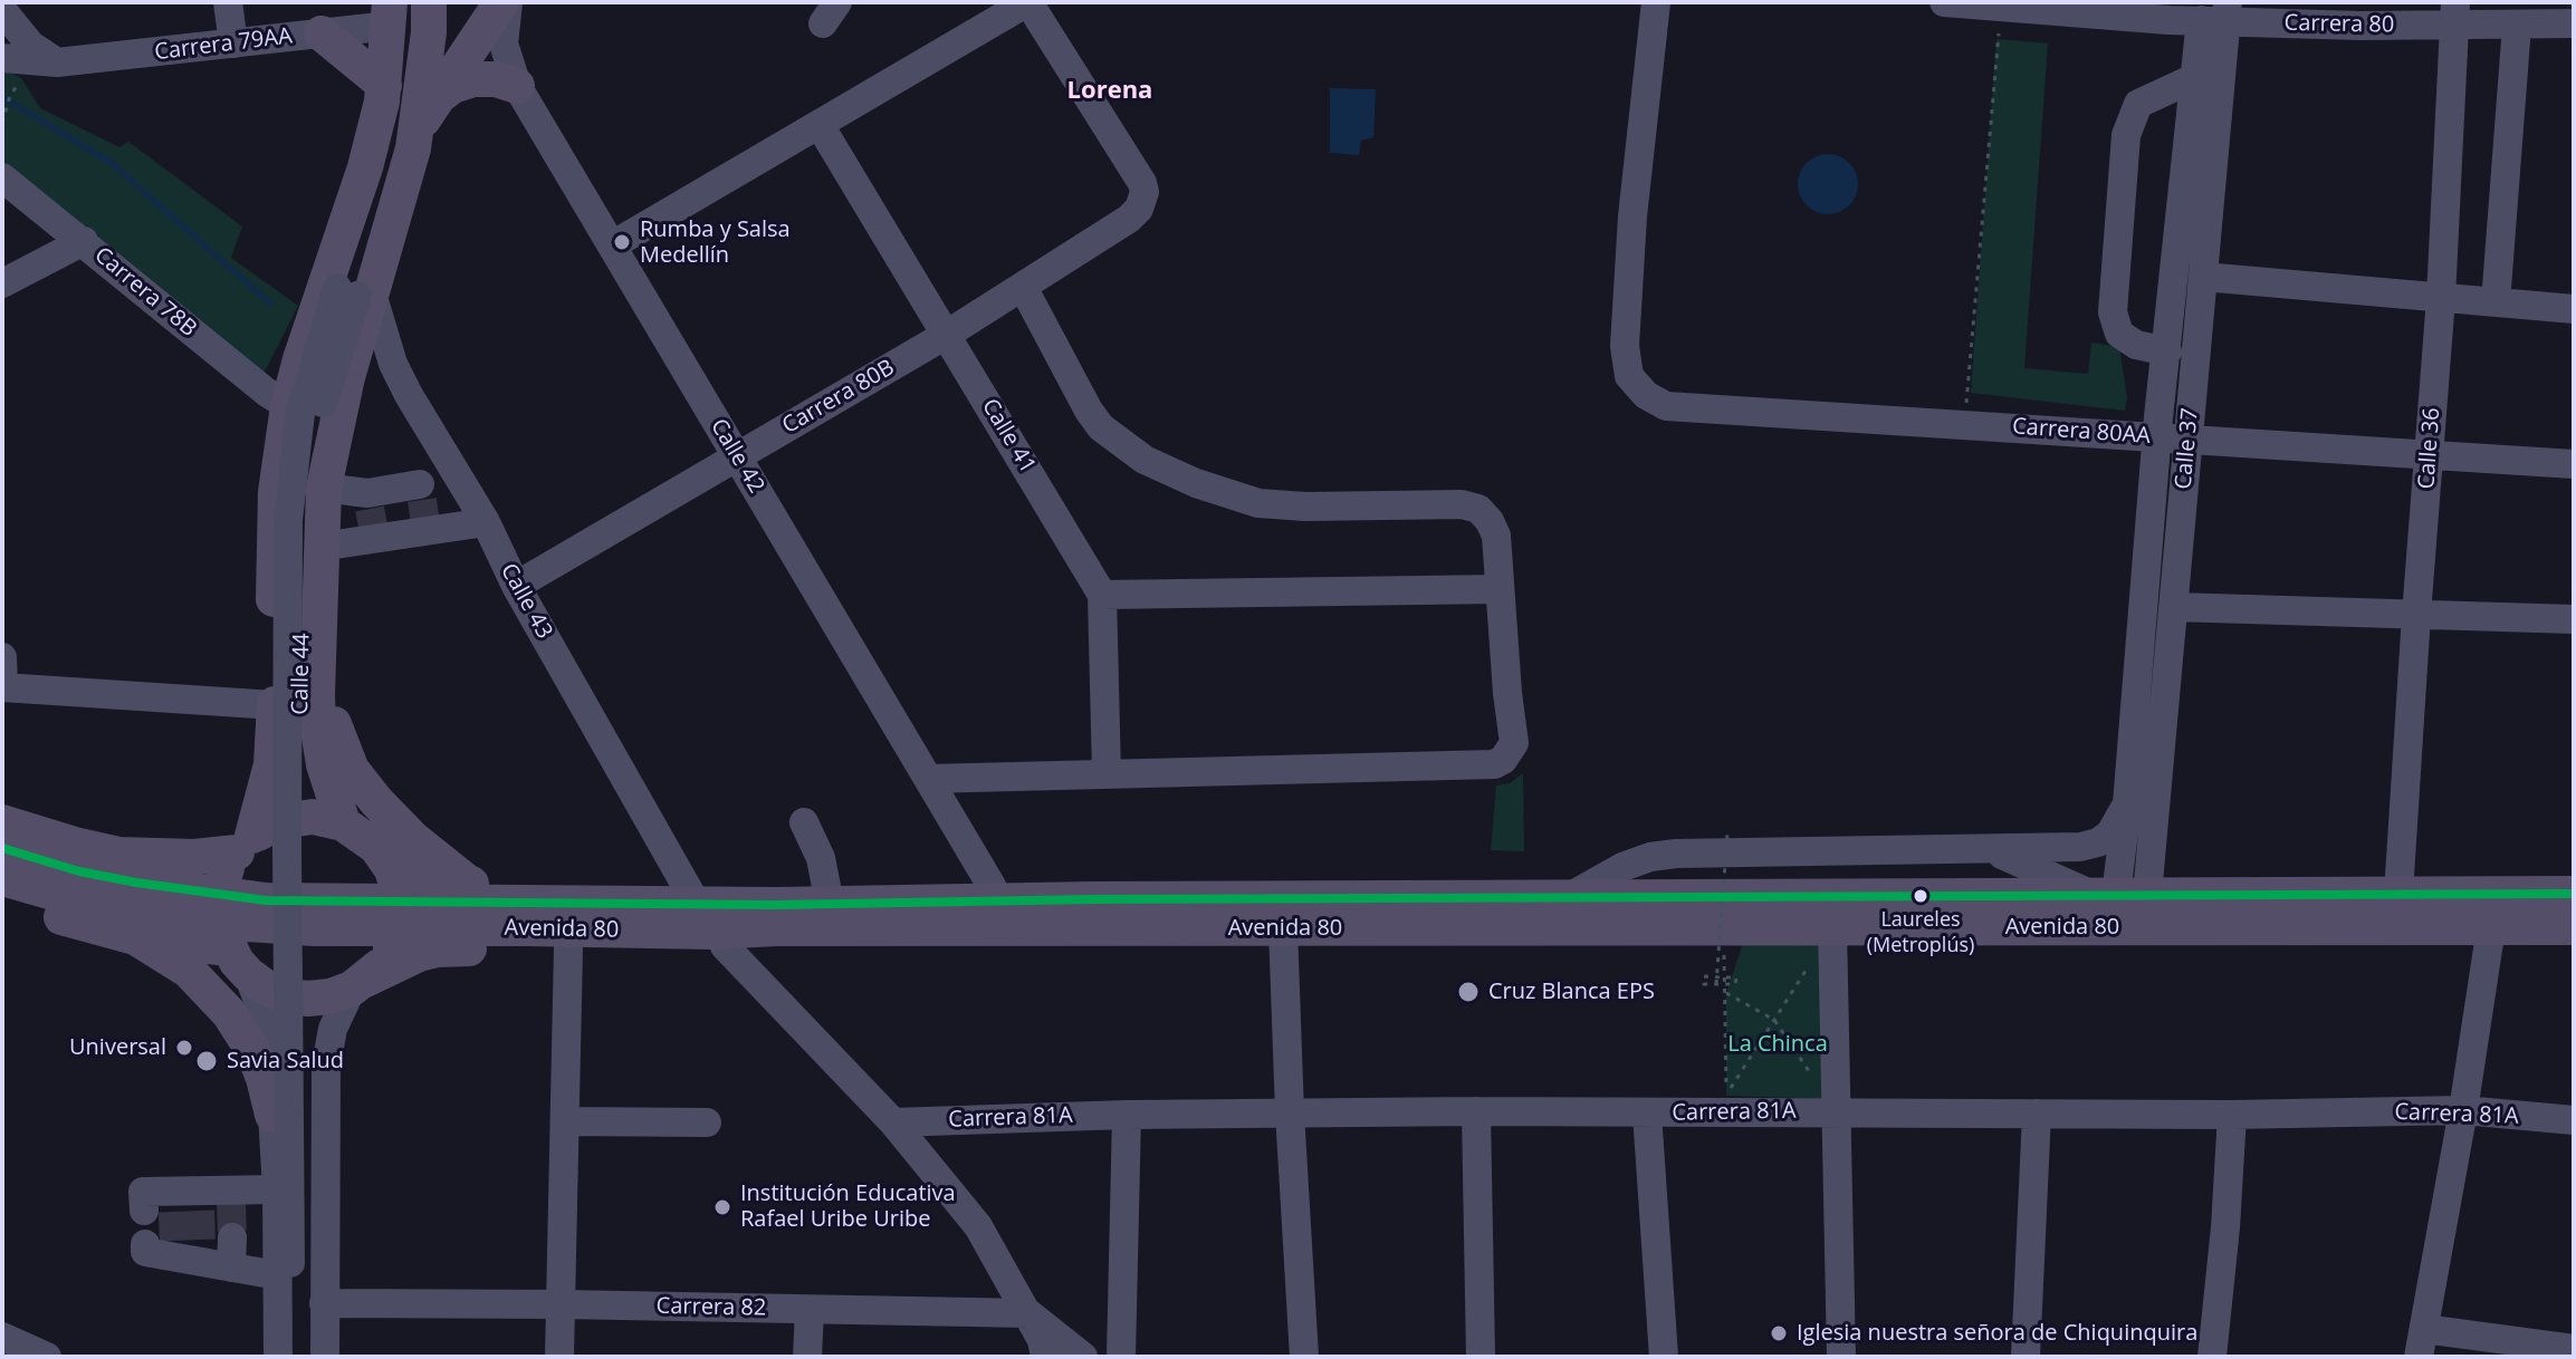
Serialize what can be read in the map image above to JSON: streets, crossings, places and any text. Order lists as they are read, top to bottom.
{
  "streets": {
    "main road": ["Calle 44", "Avenida 80"],
    "street": [
      "Carrera 80",
      "Carrera 79AA",
      "Carrera 78B",
      "Carrera 80B",
      "Carrera 80AA",
      "Calle 41",
      "Calle 37",
      "Calle 36",
      "Calle 42",
      "Calle 43",
      "Carrera 81A",
      "Carrera 82"
    ]
  },
  "crossings": [
    ["Carrera 80", "Calle 37"],
    ["Carrera 80", "Calle 36"],
    ["Carrera 79AA", "Calle 44"],
    ["Carrera 78B", "Calle 44"],
    ["Carrera 80B", "Calle 41"],
    ["Carrera 80B", "Calle 42"],
    ["Carrera 80B", "Calle 43"],
    ["Carrera 80AA", "Calle 37"],
    ["Carrera 80AA", "Calle 36"],
    ["Calle 37", "Avenida 80"],
    ["Calle 36", "Avenida 80"],
    ["Calle 42", "Avenida 80"],
    ["Calle 43", "Calle 44"],
    ["Calle 43", "Avenida 80"]
  ],
  "districts": ["Lorena"],
  "parks": ["La Chinca"],
  "places": [
    "Rumba y Salsa Medellín",
    "Laureles (Metroplús)",
    "Cruz Blanca EPS",
    "Universal",
    "Savia Salud",
    "Institución Educativa Rafael Uribe Uribe",
    "Iglesia nuestra señora de Chiquinquira"
  ]
}
